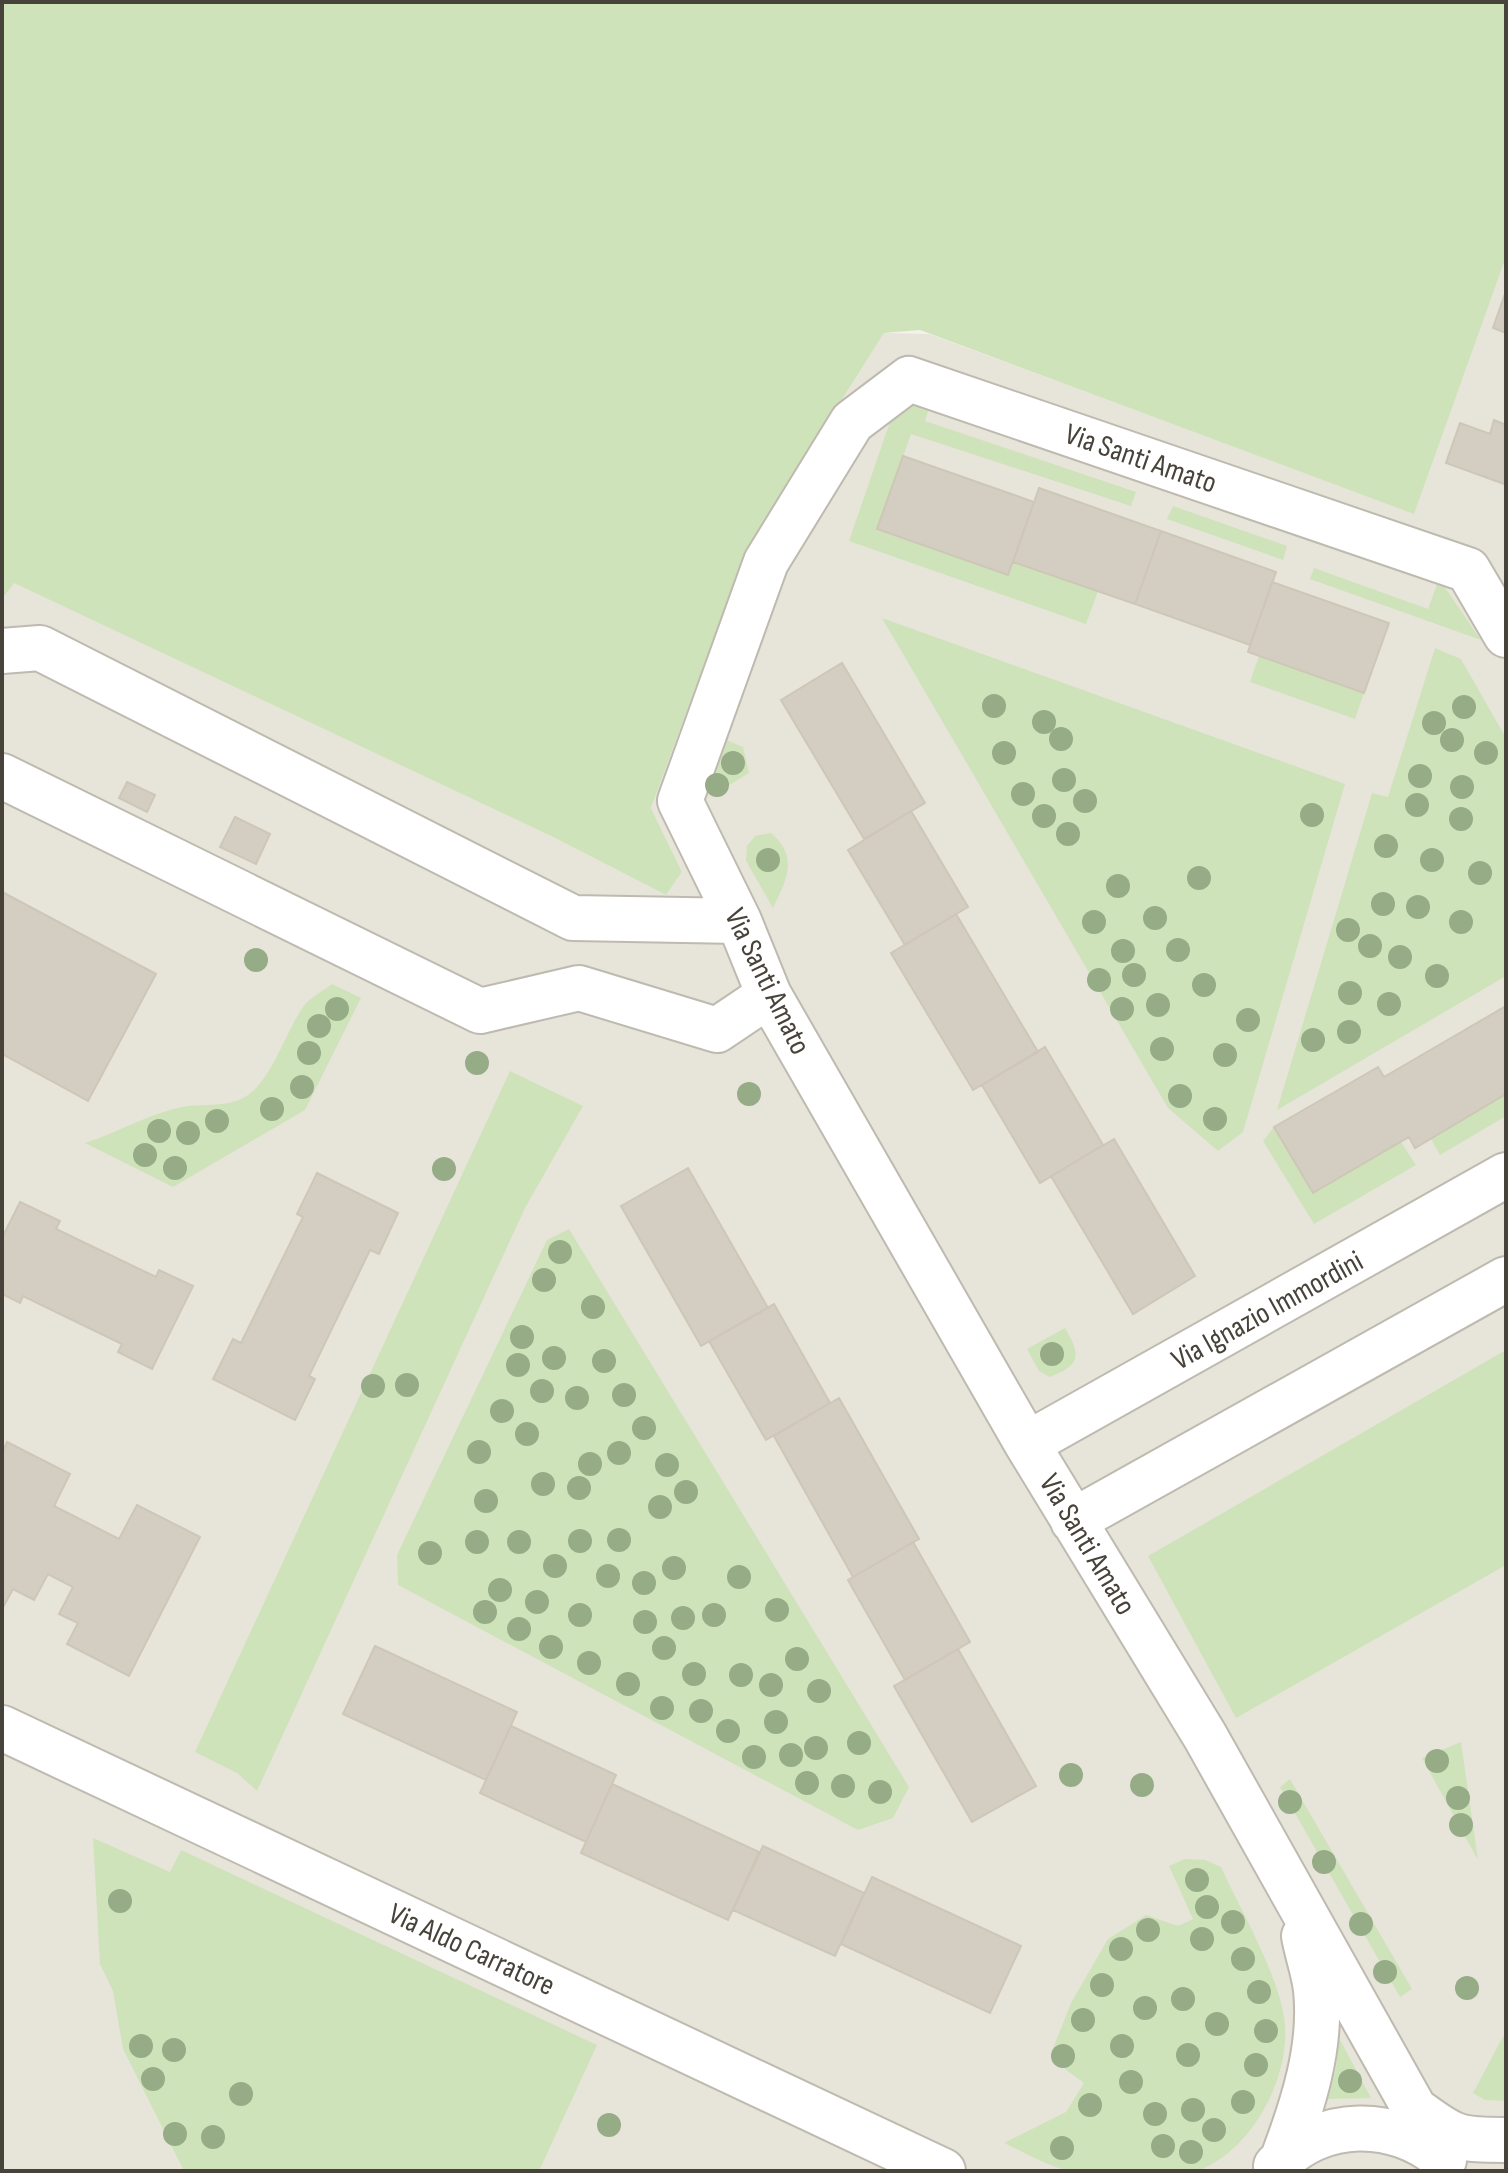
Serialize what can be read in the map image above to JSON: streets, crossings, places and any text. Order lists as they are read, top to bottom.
{
  "streets": {
    "street": ["Via Santi Amato", "Via Ignazio Immordini", "Via Aldo Carratore"]
  },
  "crossings": [
    ["Via Santi Amato", "Via Ignazio Immordini"]
  ]
}
